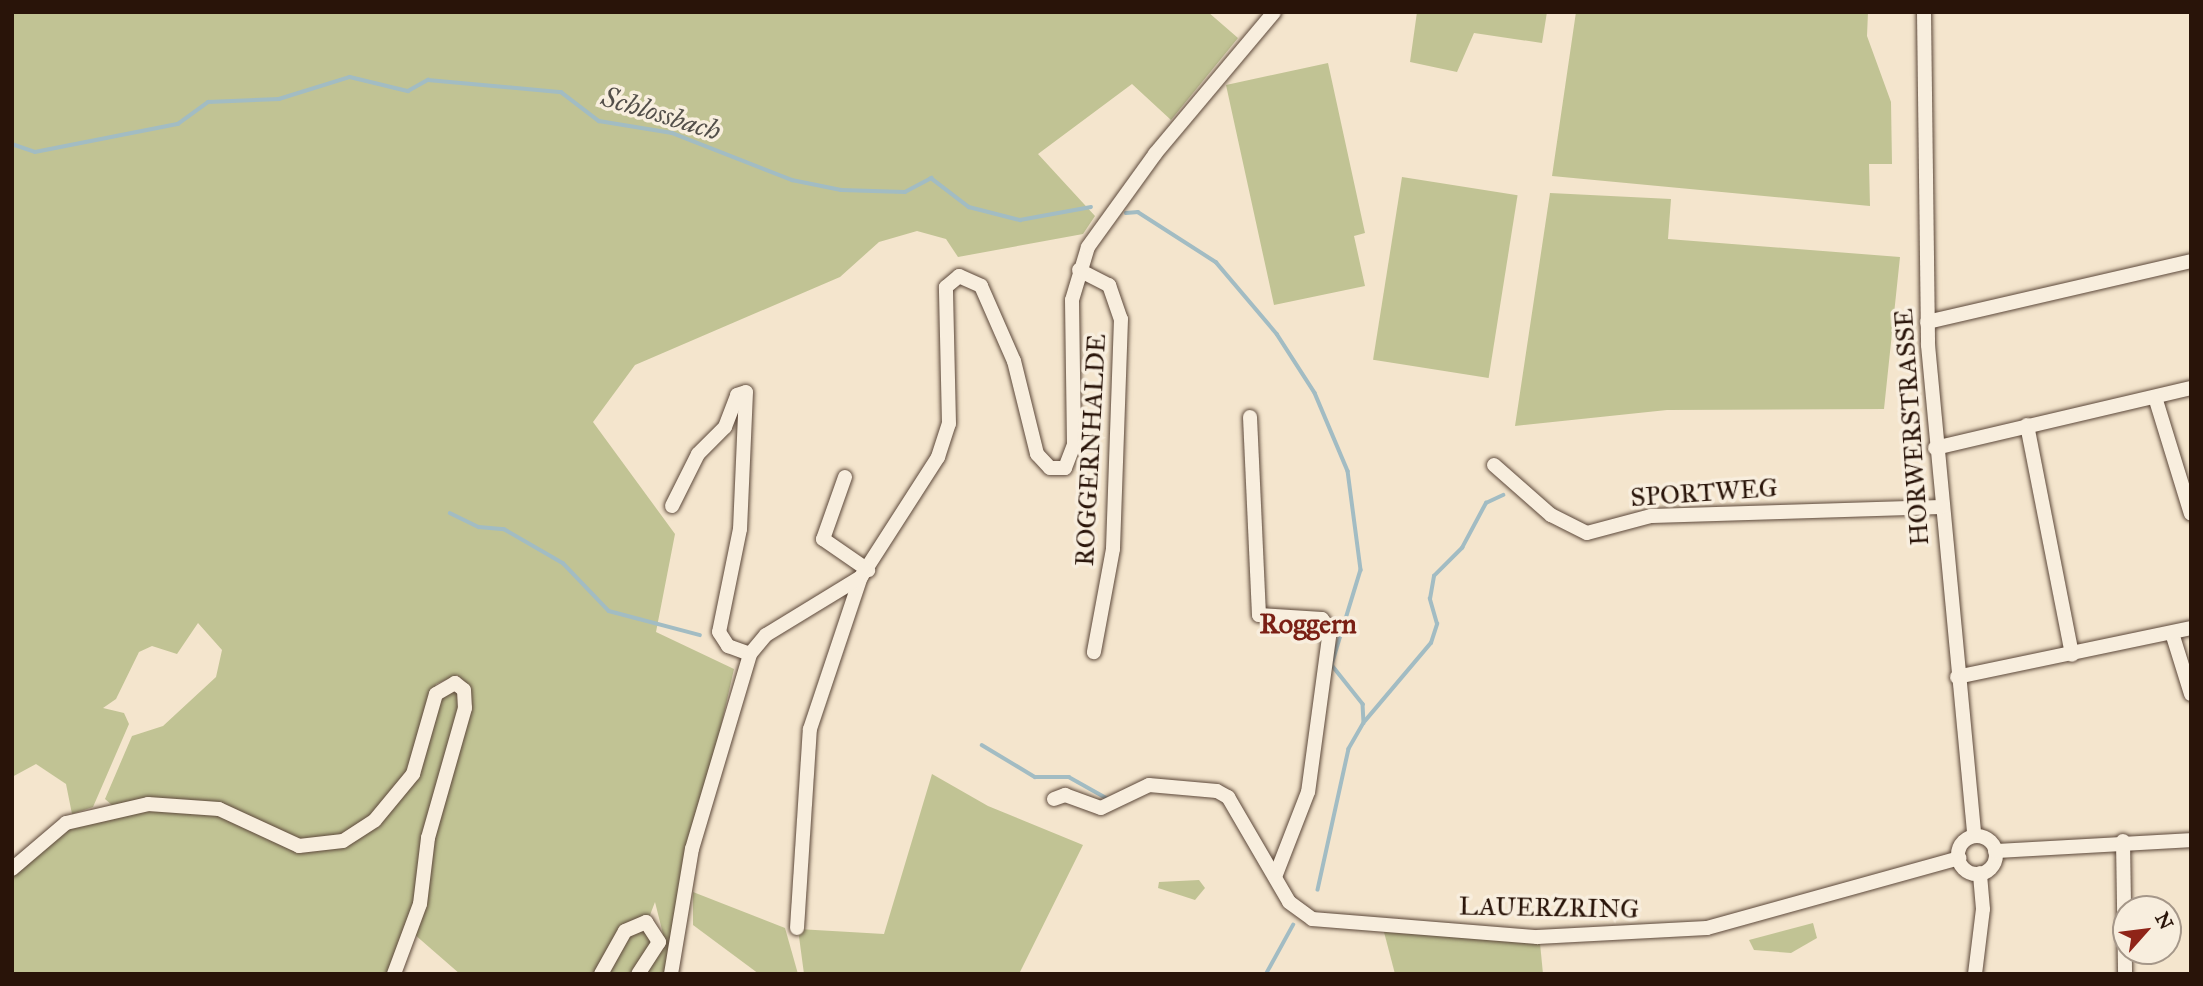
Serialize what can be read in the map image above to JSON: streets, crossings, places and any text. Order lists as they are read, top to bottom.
{
  "streets": {
    "street": [
      "HORWERSTRASSE",
      "ROGGERNHALDE",
      "SPORTWEG",
      "LAUERZRING"
    ]
  },
  "crossings": [
    ["HORWERSTRASSE", "SPORTWEG"],
    ["HORWERSTRASSE", "LAUERZRING"]
  ],
  "districts": ["Roggern"],
  "water": ["Schlossbach"],
  "north": "top right"
}
